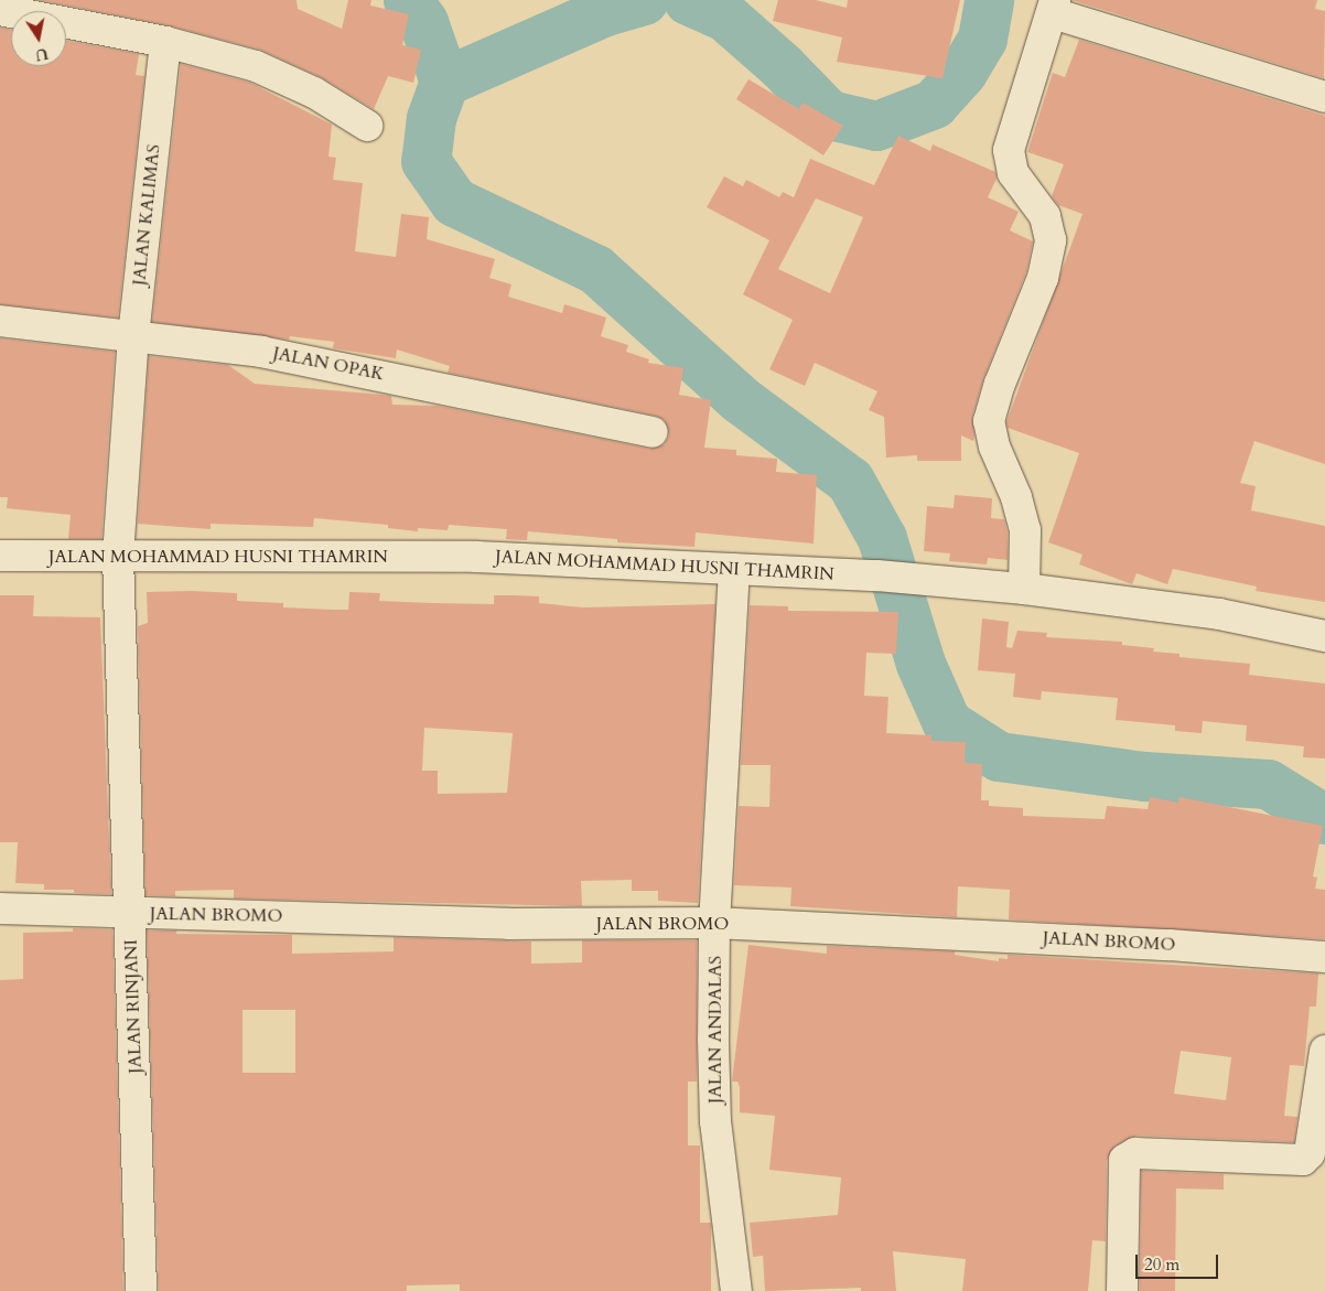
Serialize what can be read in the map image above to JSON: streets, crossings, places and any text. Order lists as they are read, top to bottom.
{
  "streets": {
    "street": [
      "JALAN KALIMAS",
      "JALAN OPAK",
      "JALAN MOHAMMAD HUSNI THAMRIN",
      "JALAN BROMO",
      "JALAN RINJANI",
      "JALAN ANDALAS"
    ]
  },
  "crossings": [
    ["JALAN KALIMAS", "JALAN OPAK"],
    ["JALAN KALIMAS", "JALAN MOHAMMAD HUSNI THAMRIN"],
    ["JALAN KALIMAS", "JALAN RINJANI"],
    ["JALAN MOHAMMAD HUSNI THAMRIN", "JALAN RINJANI"],
    ["JALAN MOHAMMAD HUSNI THAMRIN", "JALAN ANDALAS"],
    ["JALAN BROMO", "JALAN RINJANI"],
    ["JALAN BROMO", "JALAN ANDALAS"]
  ],
  "scale_bar": "20 m",
  "north": "bottom"
}
